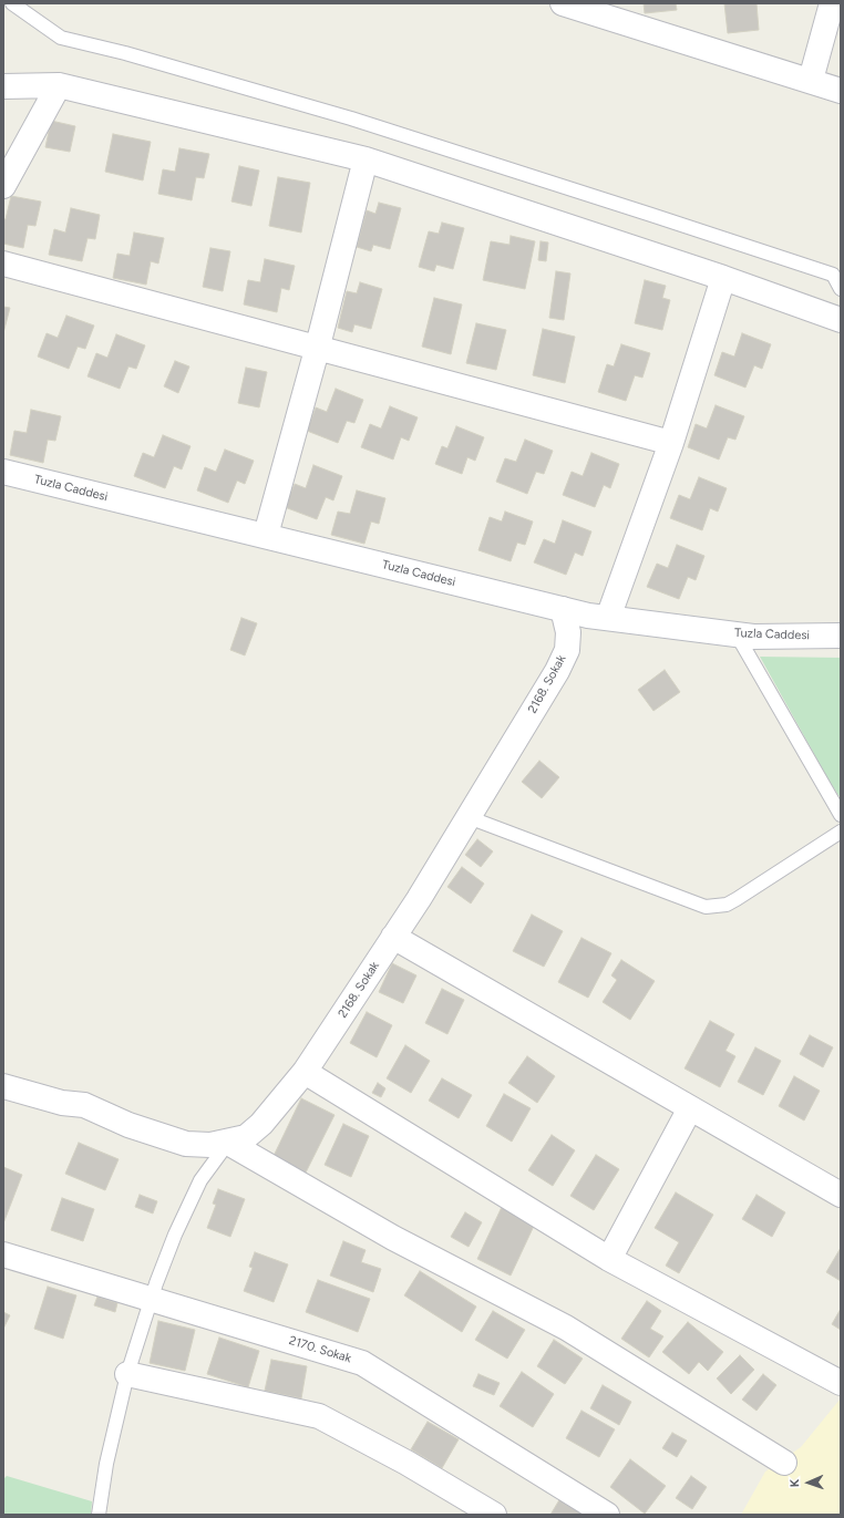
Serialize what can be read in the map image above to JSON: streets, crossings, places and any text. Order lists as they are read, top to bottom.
{
  "streets": {
    "street": ["Tuzla Caddesi", "2168. Sokak", "2170. Sokak"]
  },
  "crossings": [
    ["Tuzla Caddesi", "2168. Sokak"]
  ],
  "north": "left"
}
